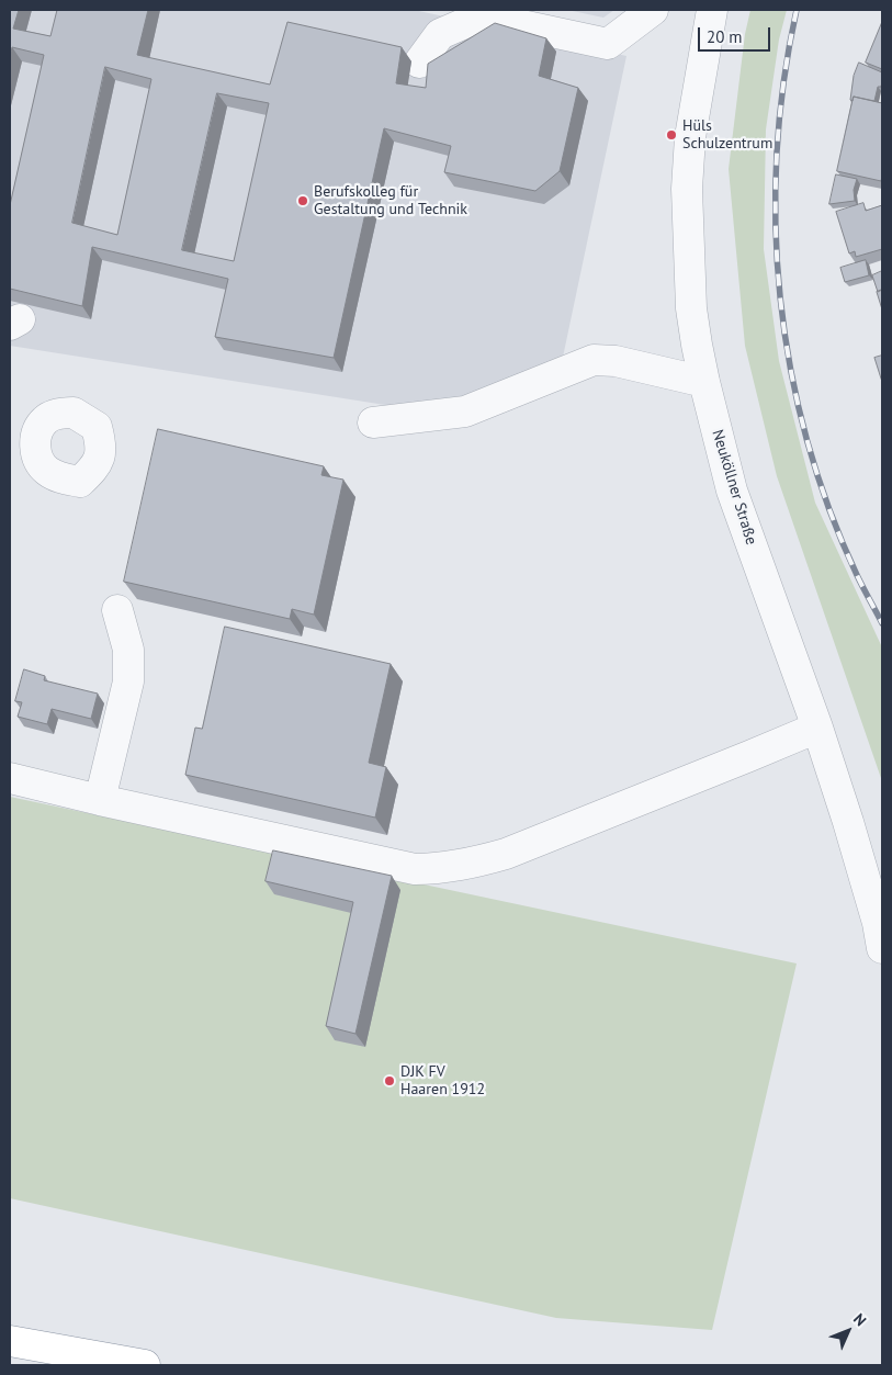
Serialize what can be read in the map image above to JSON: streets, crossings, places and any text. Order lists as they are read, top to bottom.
{
  "streets": {
    "street": ["Neuköllner Straße"]
  },
  "places": ["Hüls Schulzentrum", "Berufskolleg für Gestaltung und Technik", "DJK FV Haaren 1912"],
  "scale_bar": "20 m",
  "north": "top right"
}
